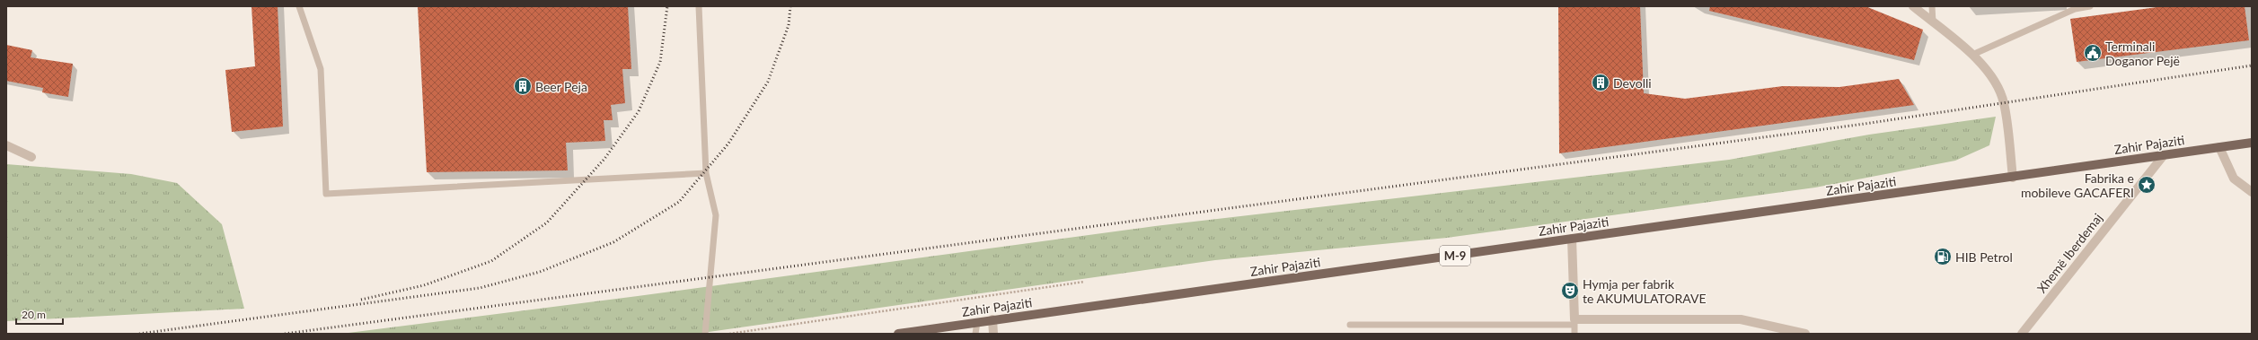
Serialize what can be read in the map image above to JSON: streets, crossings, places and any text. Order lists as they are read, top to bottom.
{
  "streets": {
    "main road": ["Zahir Pajaziti", "M-9"],
    "street": ["Xhemë Iberdemaj"]
  },
  "crossings": [
    ["Zahir Pajaziti", "Xhemë Iberdemaj"]
  ],
  "places": {
    "public building": ["Terminali Doganor Pejë"],
    "building": ["Devolli", "Beer Peja"],
    "place": ["Fabrika e mobileve GACAFERI"],
    "fuel station": ["HIB Petrol"],
    "theatre": ["Hymja per fabrik te AKUMULATORAVE"]
  },
  "scale_bar": "20 m"
}
